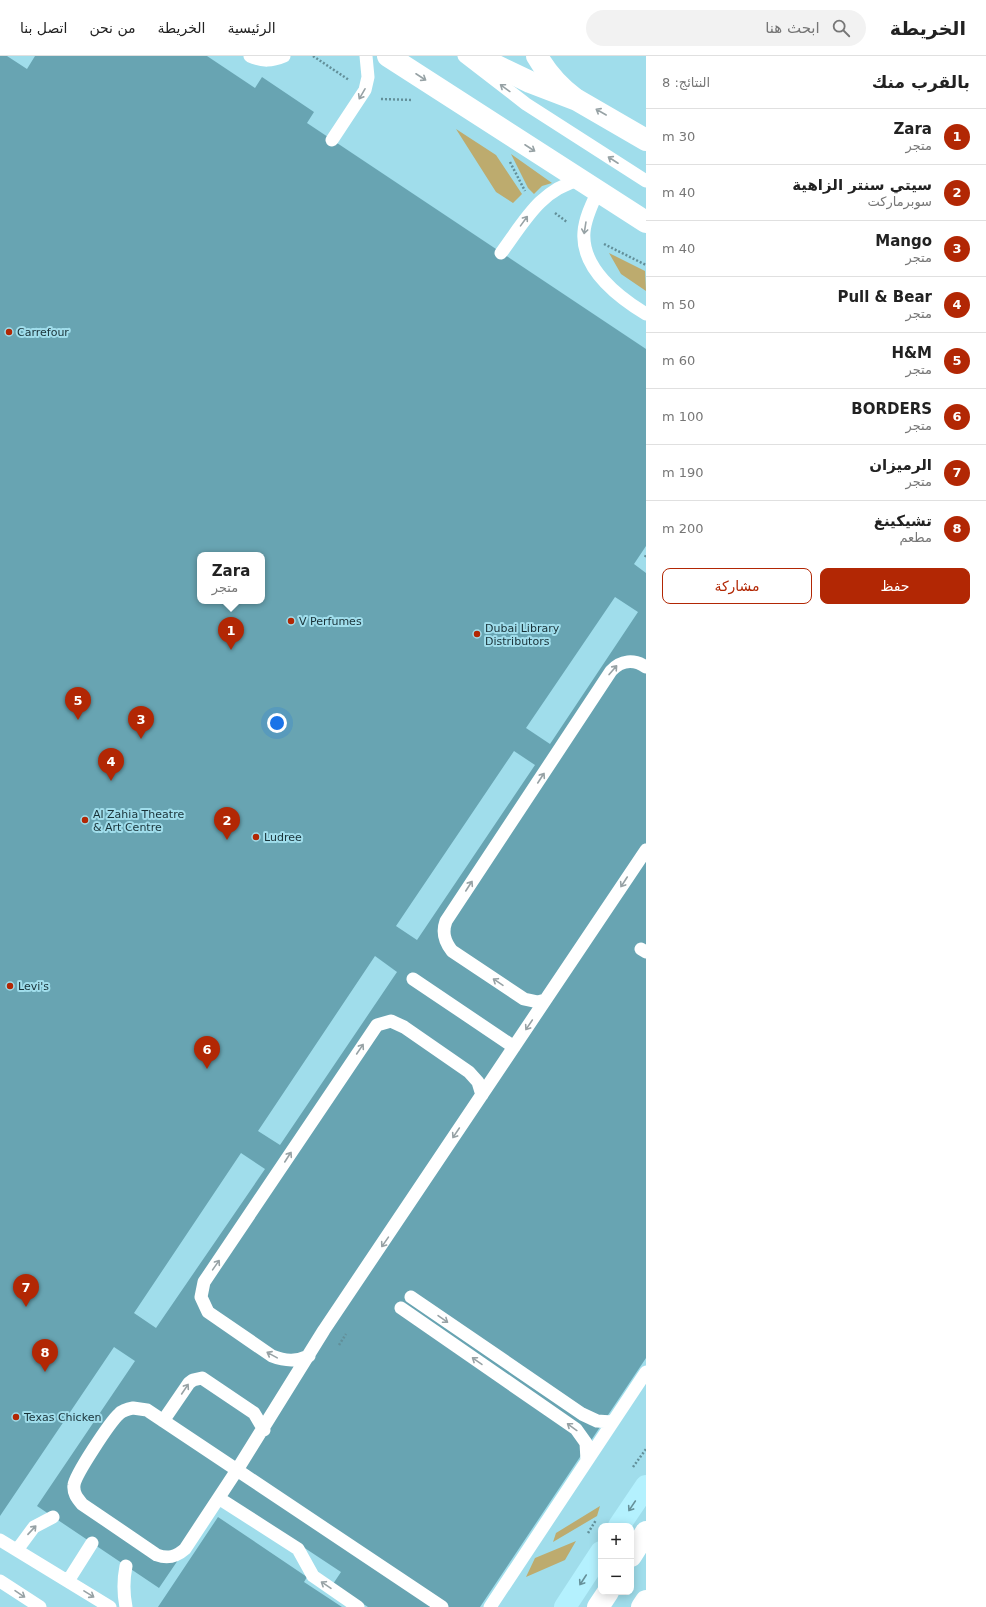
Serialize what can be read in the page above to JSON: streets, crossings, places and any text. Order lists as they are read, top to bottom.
{
  "places": [
    "Carrefour",
    "V Perfumes",
    "Dubai Library Distributors",
    "Al Zahia Theatre & Art Centre",
    "Ludree",
    "Levi's",
    "Texas Chicken"
  ],
  "page": {
    "header": "الخريطة",
    "search": "ابحث هنا",
    "nav": [
      "الرئيسية",
      "الخريطة",
      "من نحن",
      "اتصل بنا"
    ],
    "heading": ["بالقرب منك", "النتائج: 8"],
    "list": [
      {
        "mark": "1",
        "name": "Zara",
        "note": "متجر",
        "value": "30 m"
      },
      {
        "mark": "2",
        "name": "سيتي سنتر الزاهية",
        "note": "سوبرماركت",
        "value": "40 m"
      },
      {
        "mark": "3",
        "name": "Mango",
        "note": "متجر",
        "value": "40 m"
      },
      {
        "mark": "4",
        "name": "Pull & Bear",
        "note": "متجر",
        "value": "50 m"
      },
      {
        "mark": "5",
        "name": "H&M",
        "note": "متجر",
        "value": "60 m"
      },
      {
        "mark": "6",
        "name": "BORDERS",
        "note": "متجر",
        "value": "100 m"
      },
      {
        "mark": "7",
        "name": "الرميزان",
        "note": "متجر",
        "value": "190 m"
      },
      {
        "mark": "8",
        "name": "تشيكينغ",
        "note": "مطعم",
        "value": "200 m"
      }
    ],
    "popup": ["Zara", "متجر"],
    "buttons": ["حفظ", "مشاركة"],
    "pins": [
      "1",
      "5",
      "3",
      "4",
      "2",
      "6",
      "7",
      "8"
    ],
    "map_buttons": ["+", "−"]
  }
}
